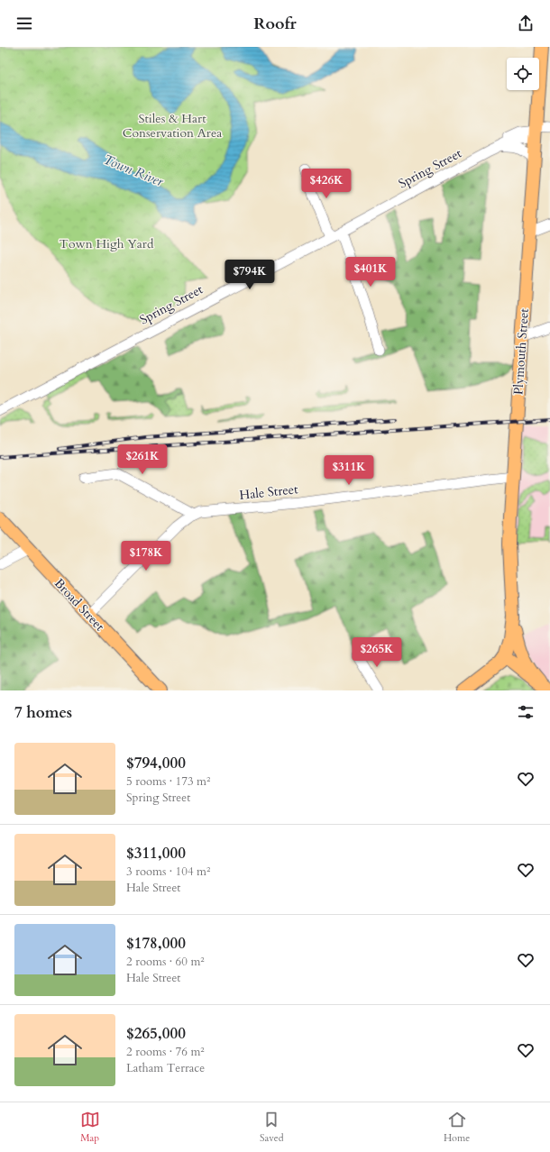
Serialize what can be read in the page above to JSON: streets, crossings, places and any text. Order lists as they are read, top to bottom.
{
  "streets": {
    "main road": ["Plymouth Street", "Broad Street"],
    "street": ["Spring Street", "Hale Street"]
  },
  "crossings": [
    ["Spring Street", "Plymouth Street"],
    ["Plymouth Street", "Hale Street"],
    ["Hale Street", "Broad Street"]
  ],
  "water": ["Town River"],
  "parks": ["Stiles & Hart Conservation Area", "Town High Yard"],
  "page": {
    "header": "Roofr",
    "price": [
      "$426K",
      "$401K",
      "$794K",
      "$261K",
      "$311K",
      "$178K",
      "$265K"
    ],
    "heading": "7 homes",
    "list": [
      {
        "name": "$794,000",
        "note": "5 rooms · 173 m² · Spring Street"
      },
      {
        "name": "$311,000",
        "note": "3 rooms · 104 m² · Hale Street"
      },
      {
        "name": "$178,000",
        "note": "2 rooms · 60 m² · Hale Street"
      },
      {
        "name": "$265,000",
        "note": "2 rooms · 76 m² · Latham Terrace"
      }
    ],
    "tabs": ["Map", "Saved", "Home"]
  }
}
